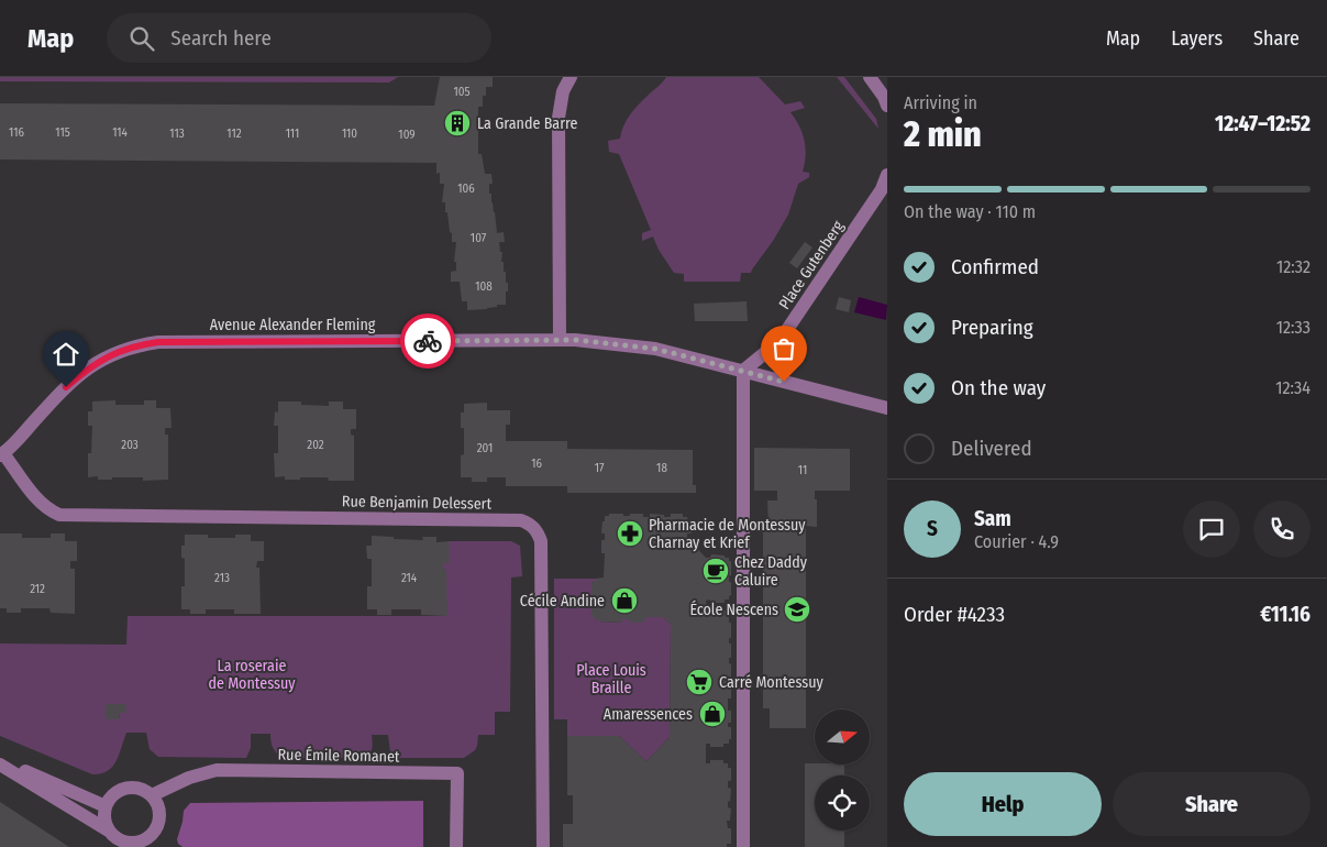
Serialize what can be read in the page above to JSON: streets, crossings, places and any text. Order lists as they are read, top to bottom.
{
  "streets": {
    "street": [
      "Place Gutenberg",
      "Avenue Alexander Fleming",
      "Rue Benjamin Delessert",
      "Rue Émile Romanet"
    ]
  },
  "crossings": [
    ["Avenue Alexander Fleming", "Rue Benjamin Delessert"]
  ],
  "parks": ["La roseraie de Montessuy", "Place Louis Braille"],
  "places": {
    "building": ["La Grande Barre"],
    "pharmacy": ["Pharmacie de Montessuy Charnay et Krief"],
    "cafe": ["Chez Daddy Caluire"],
    "shop": ["Cécile Andine", "Amaressences"],
    "school or university": ["École Nescens"],
    "supermarket": ["Carré Montessuy"]
  },
  "house_numbers": [
    "105",
    "116",
    "115",
    "114",
    "113",
    "112",
    "111",
    "110",
    "109",
    "106",
    "107",
    "108",
    "203",
    "202",
    "201",
    "16",
    "17",
    "18",
    "11",
    "213",
    "214",
    "212"
  ],
  "north": "right",
  "page": {
    "header": "Map",
    "search": "Search here",
    "nav": ["Map", "Layers", "Share"],
    "heading": ["2 min", "Arriving in", "12:47–12:52"],
    "panel": [
      "Sam",
      "Courier · 4.9",
      "Order #4233",
      "€11.16"
    ],
    "bar": "On the way · 110 m",
    "list": [
      ["Confirmed", "12:32"],
      ["Preparing", "12:33"],
      ["On the way", "12:34"],
      "Delivered"
    ],
    "round": "S",
    "buttons": ["Help", "Share"]
  }
}
